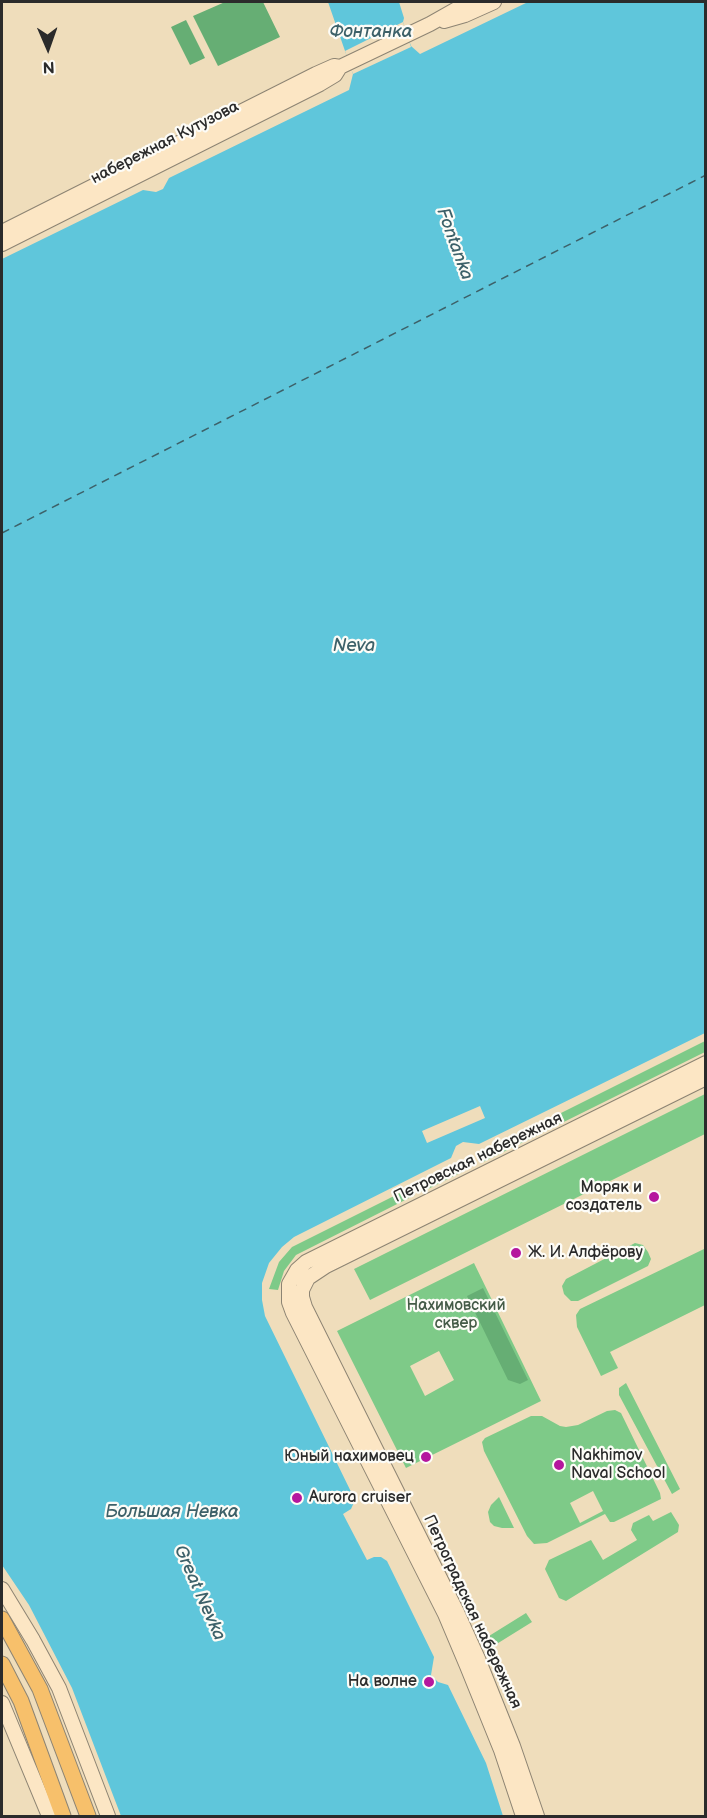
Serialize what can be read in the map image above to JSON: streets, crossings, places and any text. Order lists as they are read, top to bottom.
{
  "streets": {
    "main road": ["набережная Кутузова", "Петровская набережная", "Петроградская набережная"]
  },
  "crossings": [
    ["Петровская набережная", "Петроградская набережная"]
  ],
  "water": [
    "Фонтанка",
    "Fontanka",
    "Neva",
    "Большая Невка",
    "Great Nevka"
  ],
  "parks": ["Нахимовский сквер"],
  "places": [
    "Моряк и создатель",
    "Ж. И. Алфёрову",
    "Юный нахимовец",
    "Nakhimov Naval School",
    "Aurora cruiser",
    "На волне"
  ],
  "north": "bottom"
}
